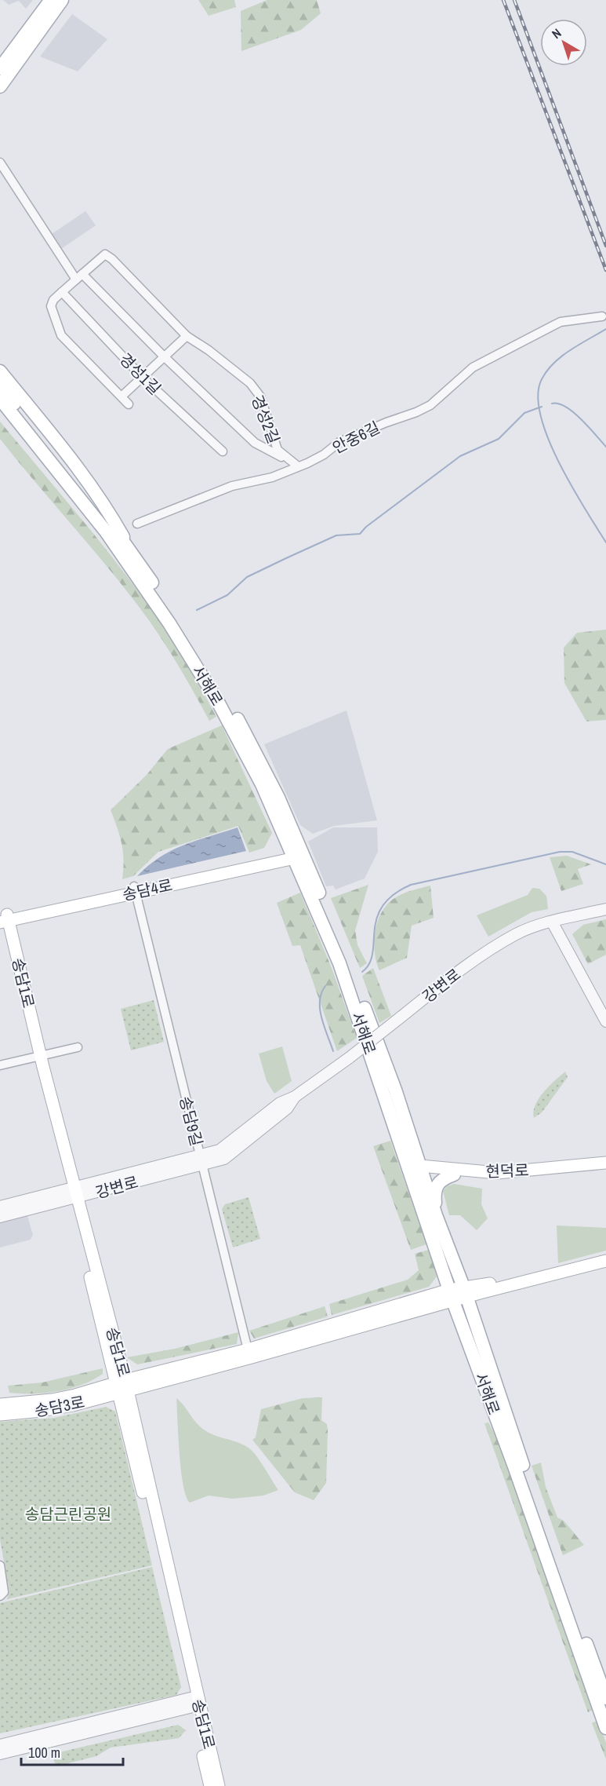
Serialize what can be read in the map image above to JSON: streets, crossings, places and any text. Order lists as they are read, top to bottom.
{
  "streets": {
    "main road": [
      "서해로",
      "송담4로",
      "송담1로",
      "현덕로",
      "송담3로"
    ],
    "street": [
      "경성1길",
      "경성2길",
      "안중6길",
      "강변로",
      "송담9길"
    ]
  },
  "crossings": [
    ["경성1길", "경성2길"],
    ["경성2길", "안중6길"],
    ["서해로", "송담4로"],
    ["서해로", "현덕로"],
    ["송담4로", "송담1로"],
    ["송담4로", "송담9길"],
    ["송담1로", "강변로"],
    ["송담1로", "송담3로"],
    ["강변로", "송담9길"]
  ],
  "parks": ["송담근린공원"],
  "scale_bar": "100 m",
  "north": "top left"
}
